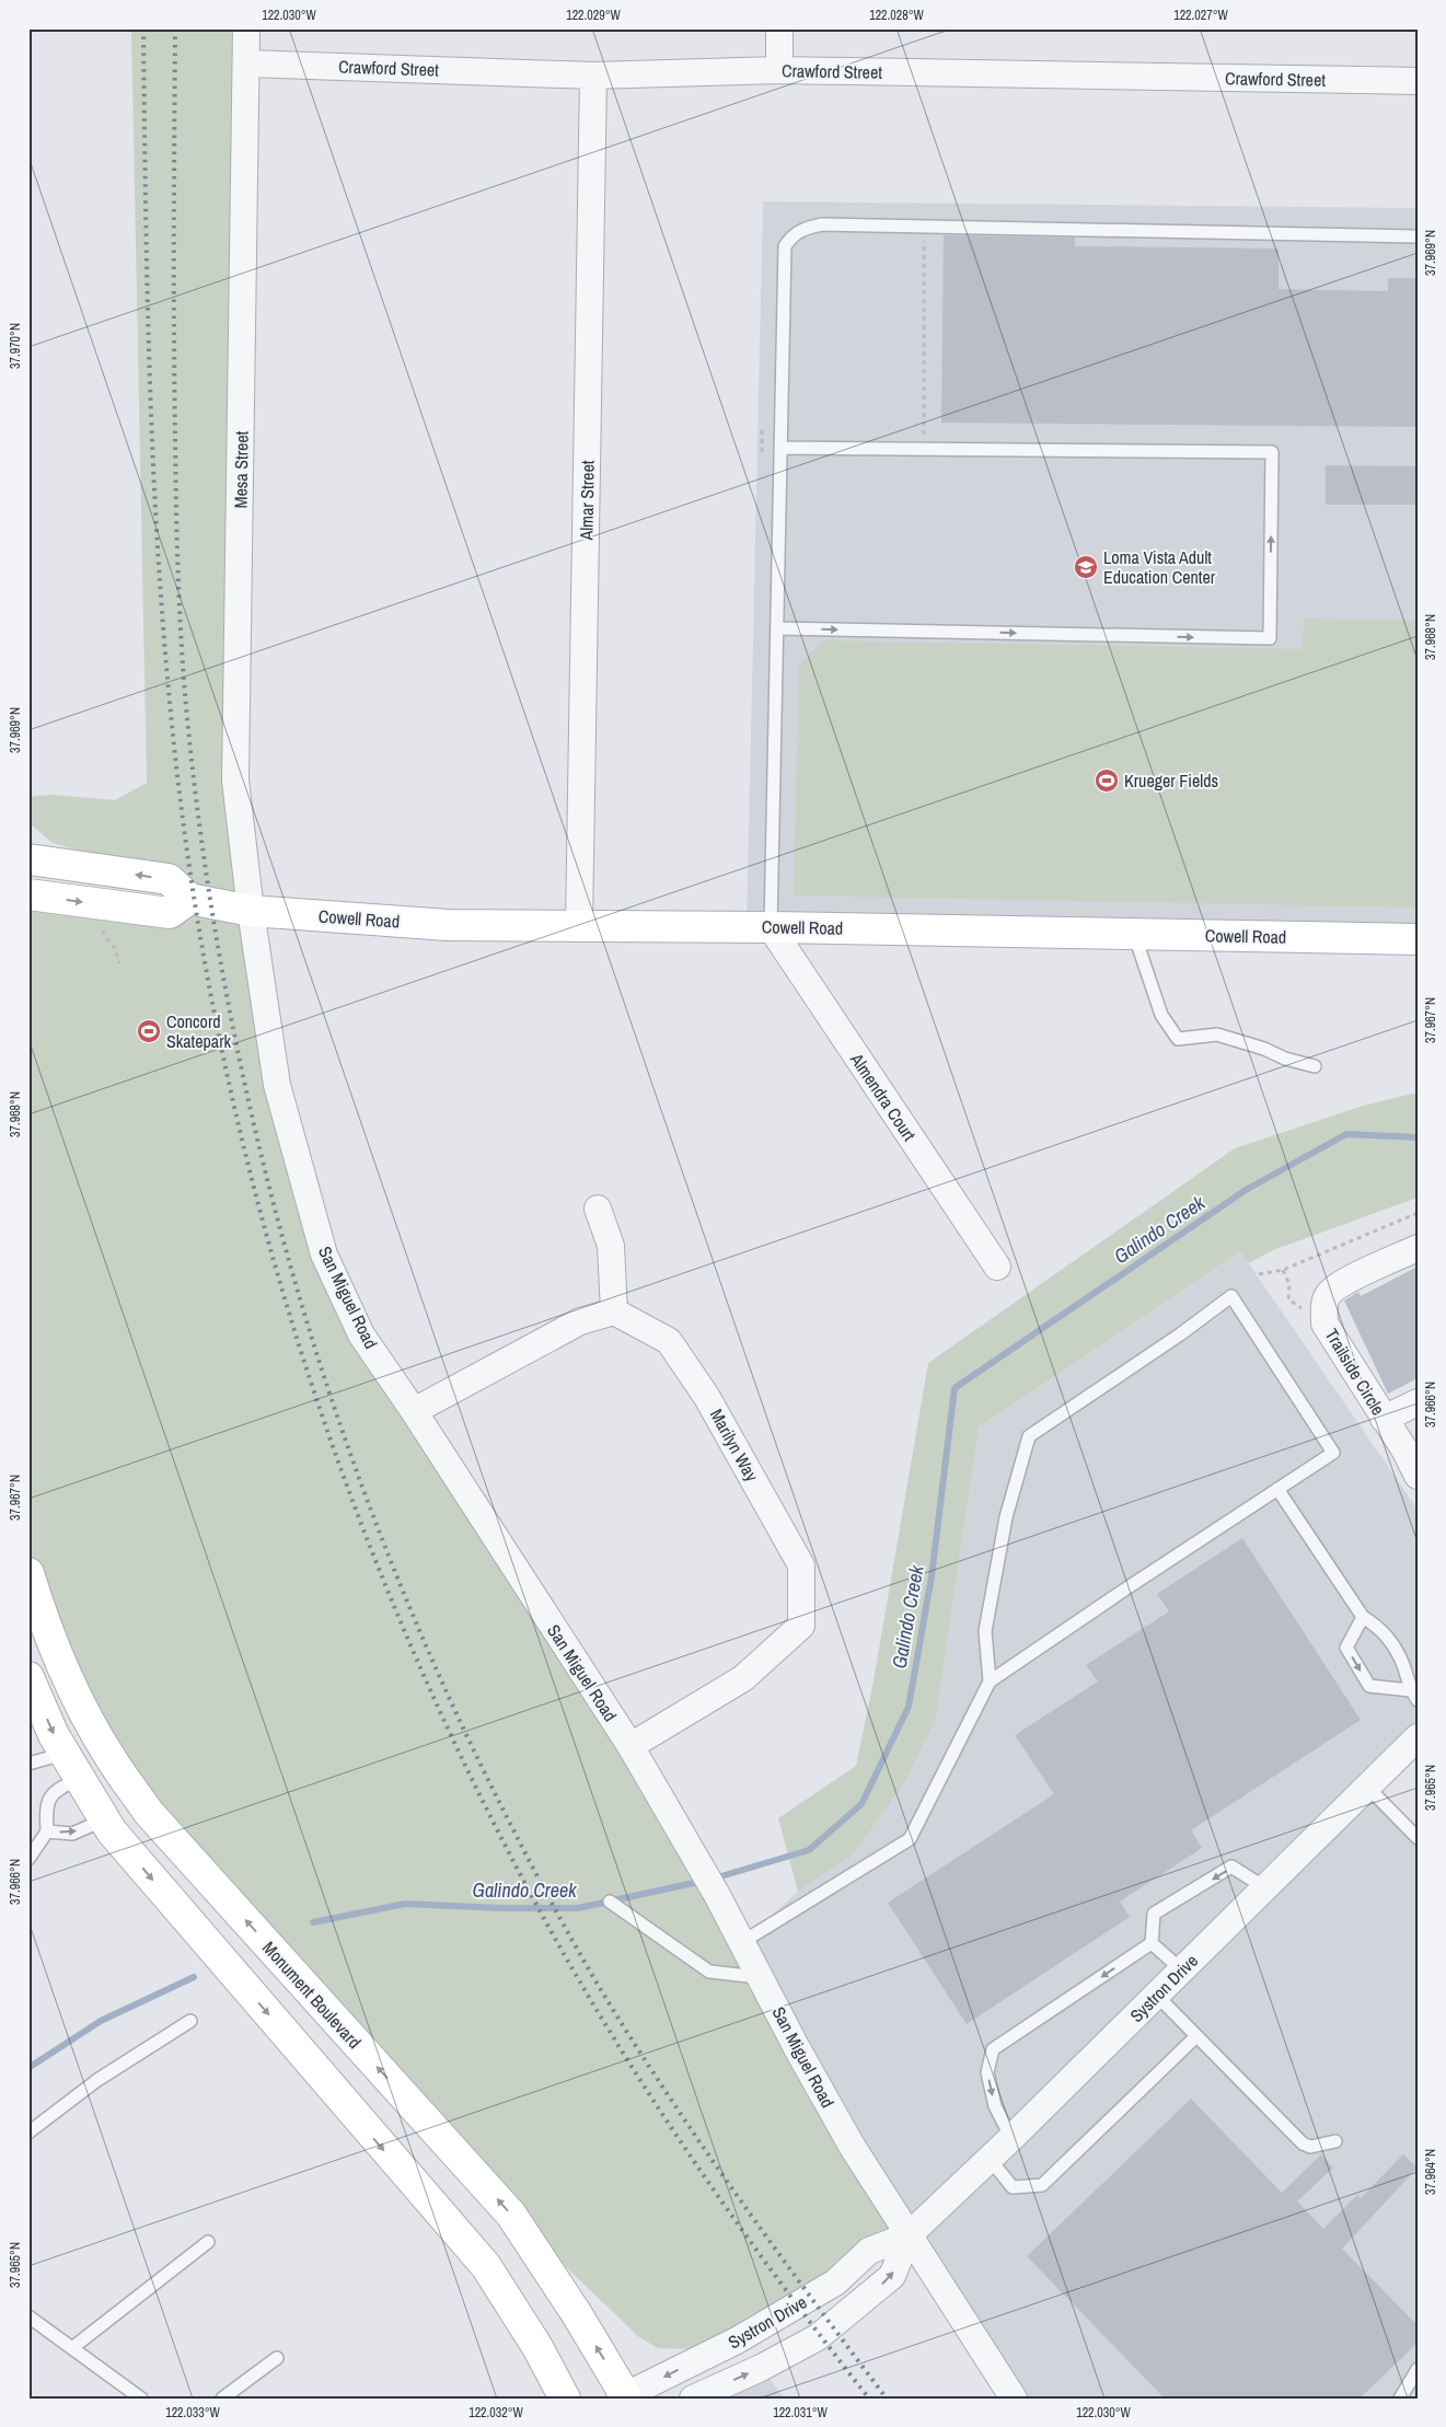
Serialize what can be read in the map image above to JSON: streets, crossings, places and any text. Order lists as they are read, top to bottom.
{
  "streets": {
    "main road": ["Cowell Road", "Monument Boulevard"],
    "street": [
      "Crawford Street",
      "Mesa Street",
      "Almar Street",
      "Almendra Court",
      "San Miguel Road",
      "Trailside Circle",
      "Marilyn Way",
      "Systron Drive"
    ]
  },
  "crossings": [
    ["Crawford Street", "Mesa Street"],
    ["Crawford Street", "Almar Street"],
    ["Mesa Street", "Cowell Road"],
    ["Mesa Street", "San Miguel Road"],
    ["Almar Street", "Cowell Road"],
    ["Cowell Road", "Almendra Court"],
    ["Cowell Road", "San Miguel Road"],
    ["San Miguel Road", "Marilyn Way"],
    ["San Miguel Road", "Systron Drive"],
    ["Systron Drive", "Monument Boulevard"]
  ],
  "water": ["Galindo Creek"],
  "places": {
    "school or university": ["Loma Vista Adult Education Center"],
    "sports": ["Krueger Fields", "Concord Skatepark"]
  },
  "coordinates": [
    "122.030°W",
    "122.029°W",
    "122.028°W",
    "122.027°W",
    "37.969°N",
    "37.970°N",
    "37.968°N",
    "37.967°N",
    "37.966°N",
    "37.965°N",
    "37.964°N",
    "122.033°W",
    "122.032°W",
    "122.031°W"
  ]
}
